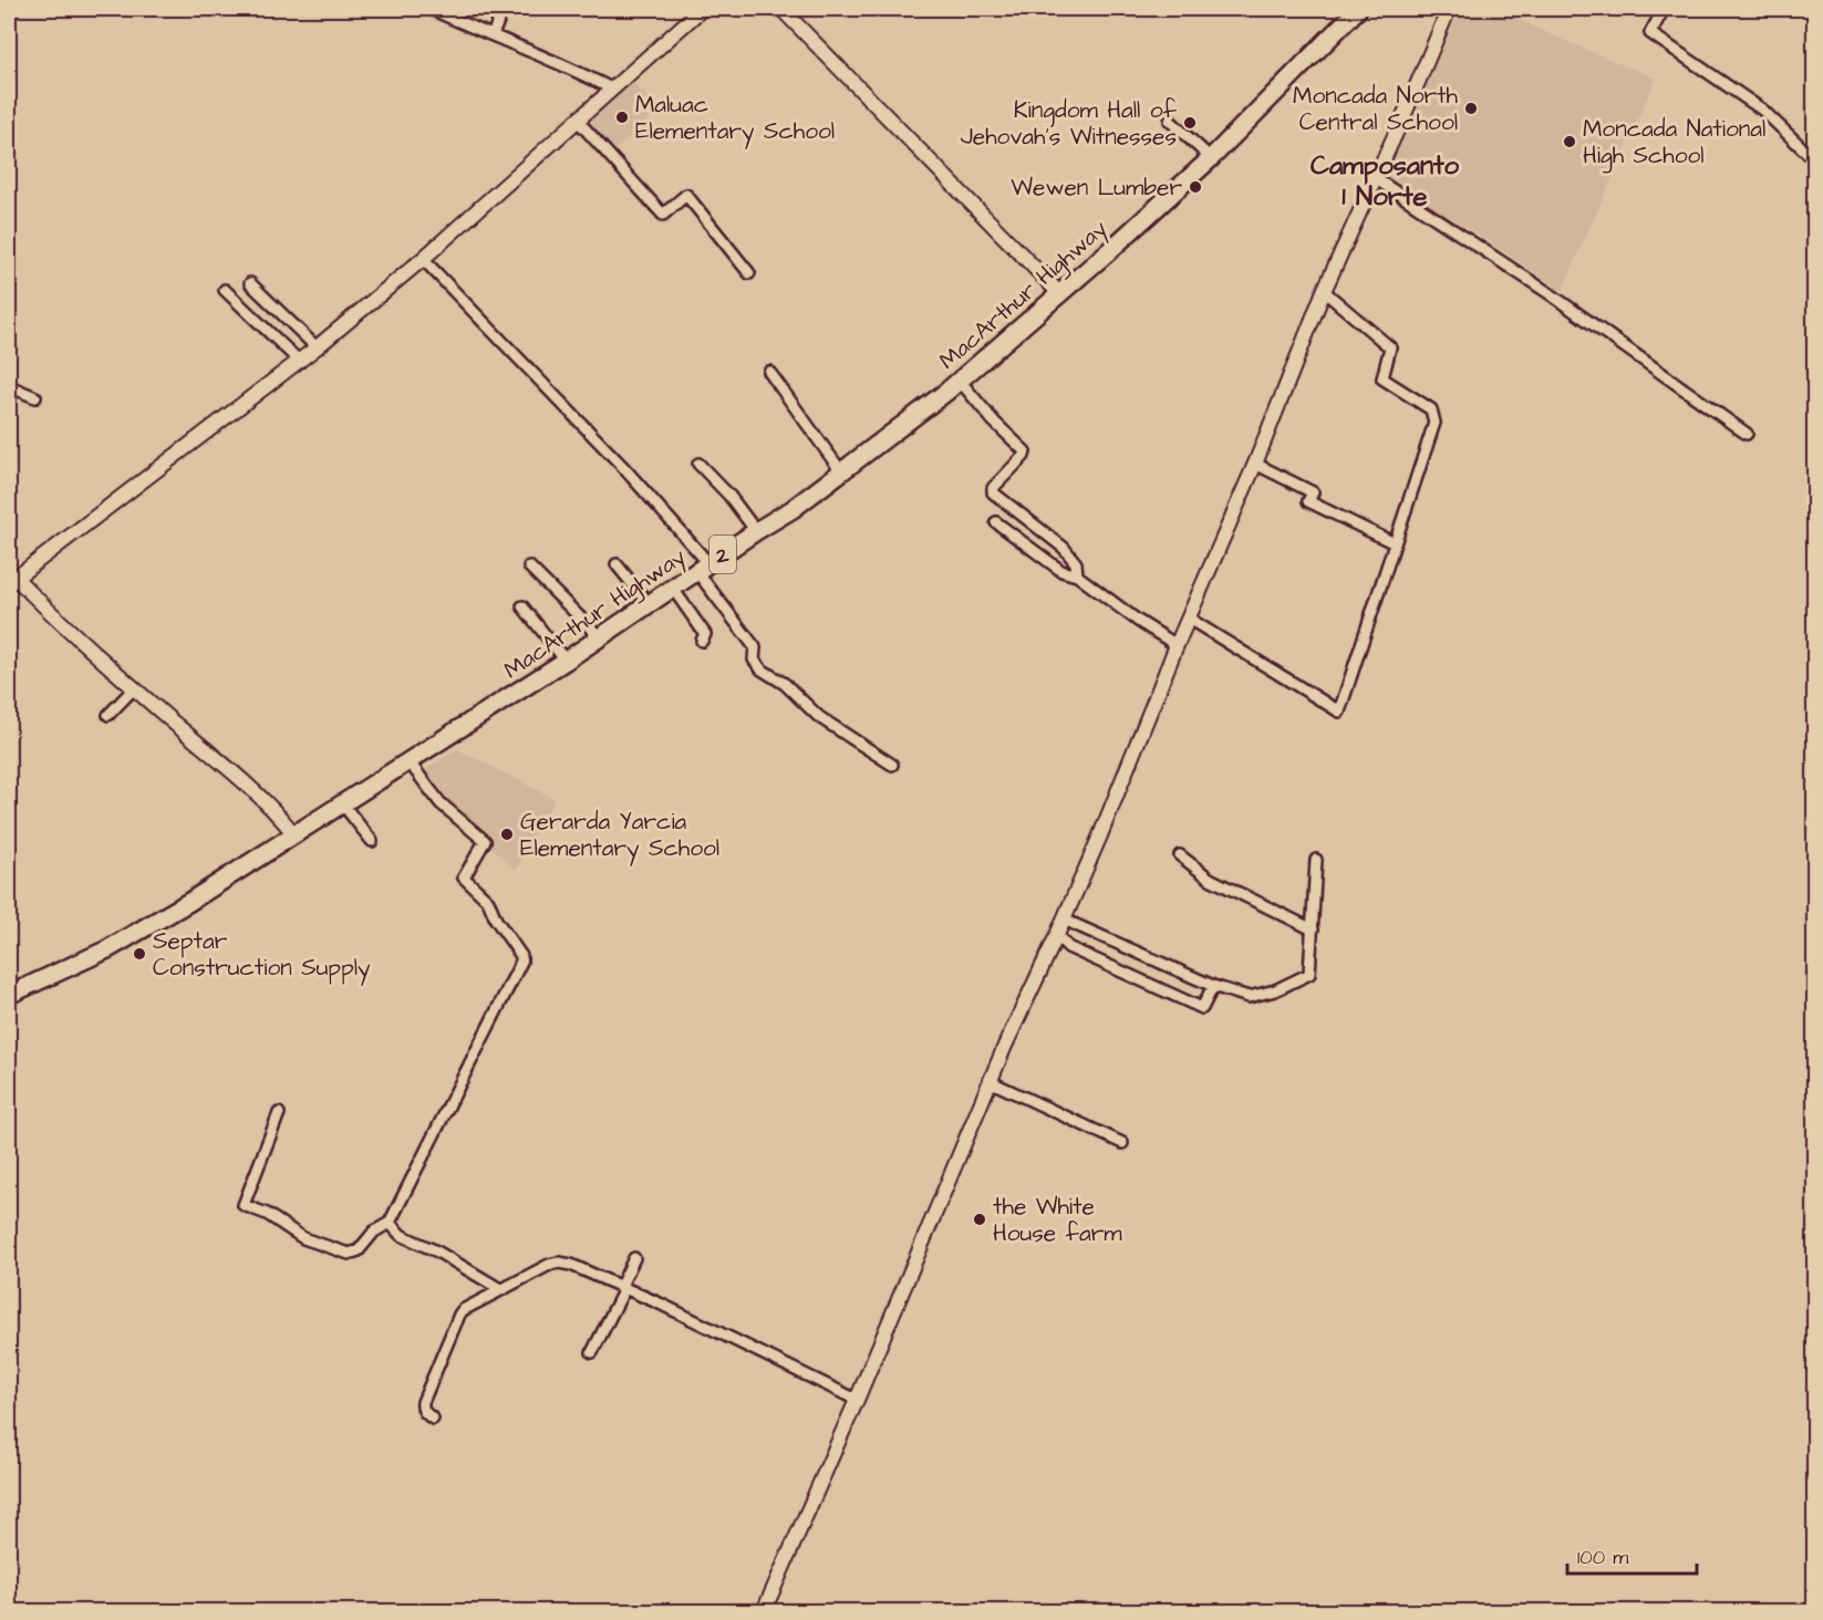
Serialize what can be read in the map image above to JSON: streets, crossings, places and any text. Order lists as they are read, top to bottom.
{
  "streets": {
    "highway": ["MacArthur Highway", "2"]
  },
  "districts": ["Camposanto 1 Norte"],
  "places": [
    "Moncada North Central School",
    "Maluac Elementary School",
    "Kingdom Hall of Jehovah's Witnesses",
    "Moncada National High School",
    "Wewen Lumber",
    "Gerarda Yarcia Elementary School",
    "Septar Construction Supply",
    "the White House farm"
  ],
  "scale_bar": "100 m"
}
